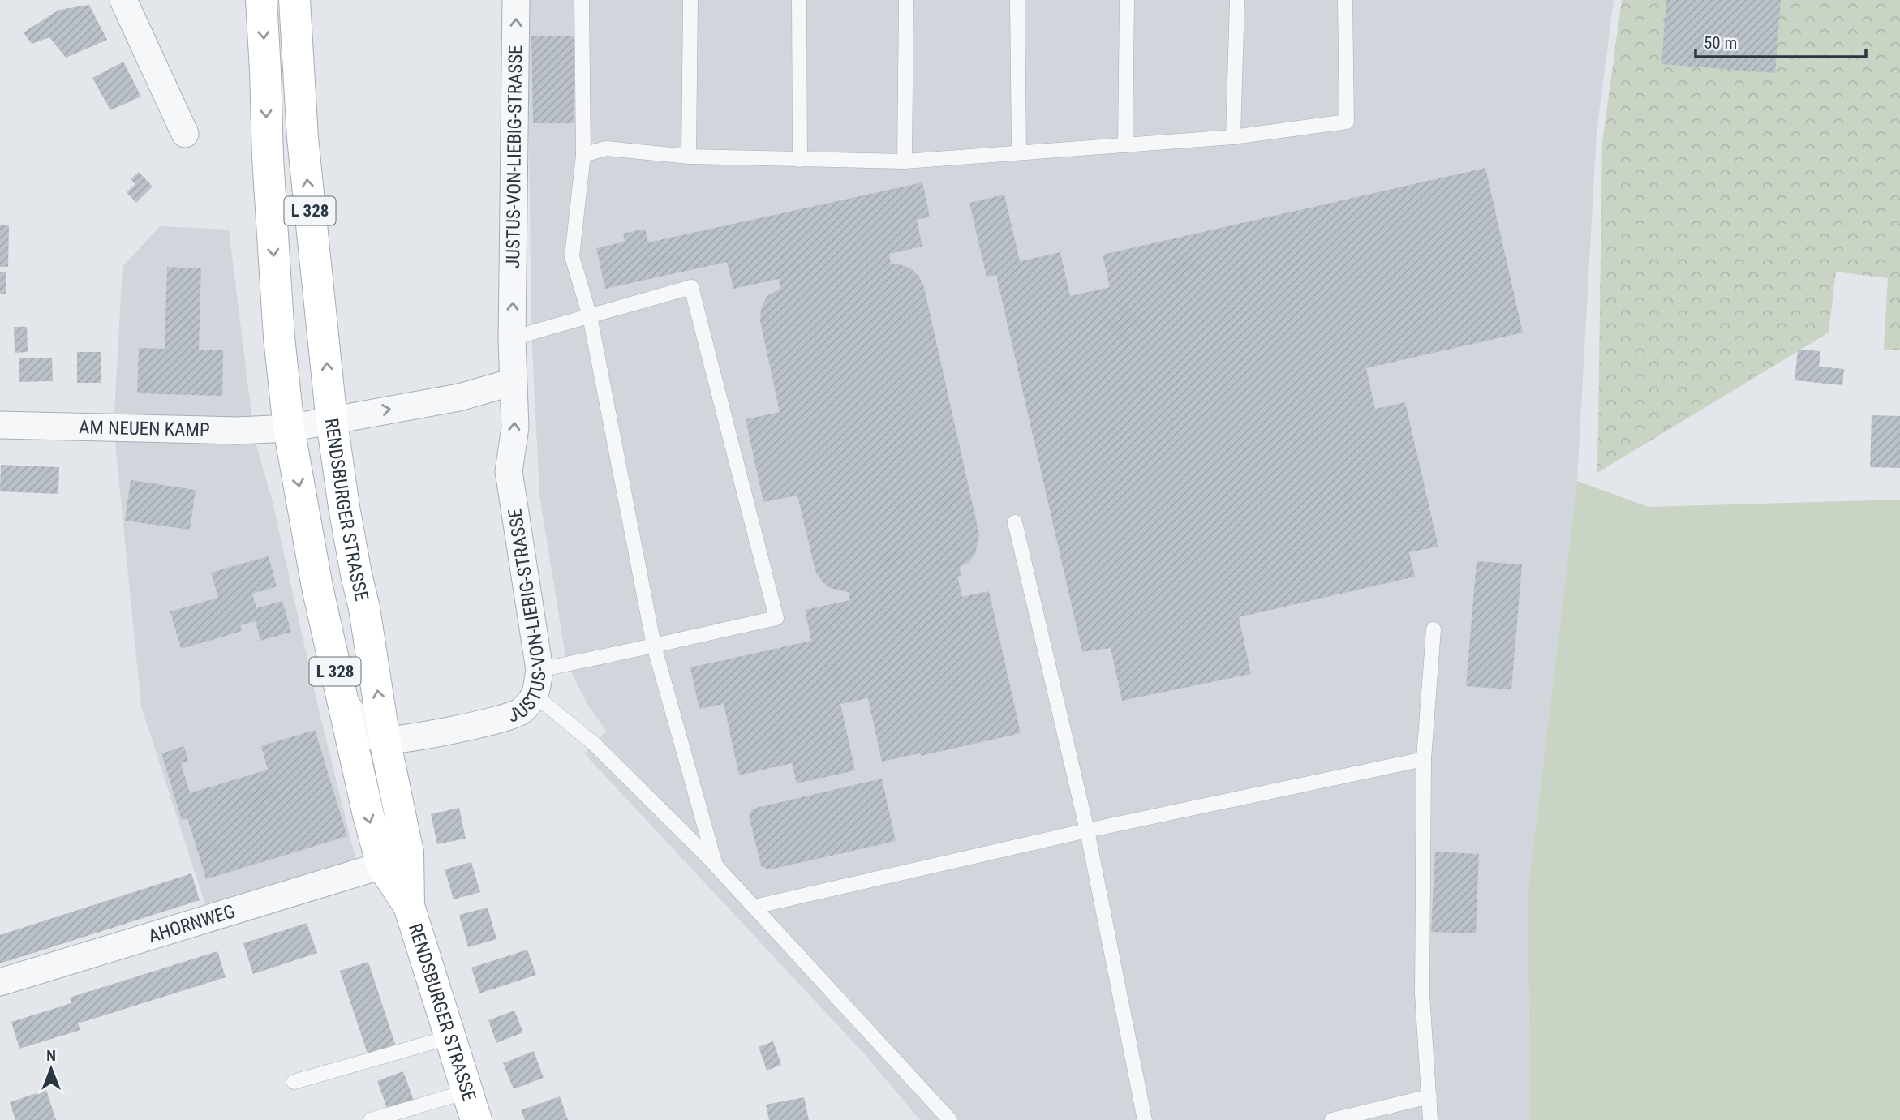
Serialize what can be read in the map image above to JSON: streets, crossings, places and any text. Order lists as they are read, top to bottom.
{
  "streets": {
    "main road": ["L 328", "RENDSBURGER STRASSE"],
    "street": ["JUSTUS-VON-LIEBIG-STRASSE", "AM NEUEN KAMP", "AHORNWEG"]
  },
  "crossings": [
    ["JUSTUS-VON-LIEBIG-STRASSE", "RENDSBURGER STRASSE"],
    ["L 328", "AM NEUEN KAMP"],
    ["L 328", "RENDSBURGER STRASSE"],
    ["AM NEUEN KAMP", "RENDSBURGER STRASSE"],
    ["RENDSBURGER STRASSE", "AHORNWEG"]
  ],
  "one_way": ["JUSTUS-VON-LIEBIG-STRASSE"],
  "scale_bar": "50 m",
  "north": "top"
}
